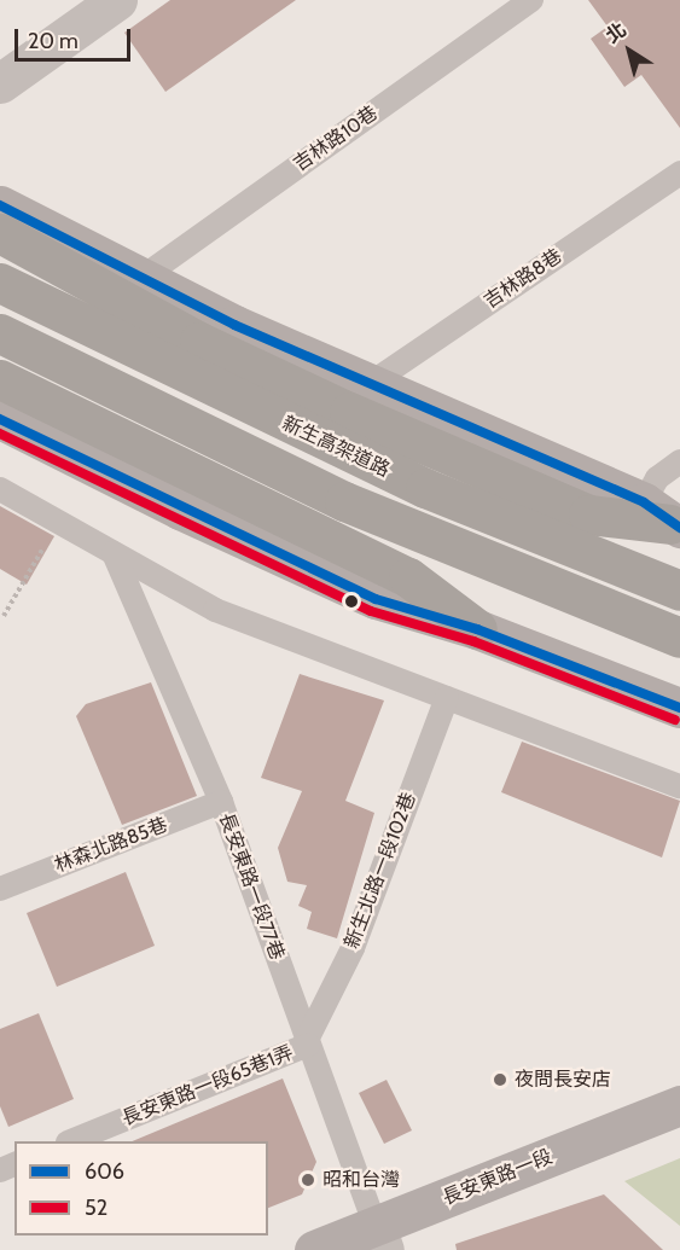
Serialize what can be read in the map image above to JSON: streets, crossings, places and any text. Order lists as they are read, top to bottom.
{
  "streets": {
    "highway": ["新生高架道路"],
    "street": ["長安東路一段"],
    "lane": [
      "吉林路10巷",
      "吉林路8巷",
      "林森北路85巷",
      "新生北路一段102巷",
      "長安東路一段77巷",
      "長安東路一段65巷1弄"
    ]
  },
  "crossings": [
    ["林森北路85巷", "長安東路一段77巷"],
    ["新生北路一段102巷", "長安東路一段77巷"],
    ["新生北路一段102巷", "長安東路一段65巷1弄"],
    ["長安東路一段77巷", "長安東路一段65巷1弄"],
    ["長安東路一段77巷", "長安東路一段"]
  ],
  "places": ["夜問長安店", "昭和台灣"],
  "lines": ["transit line 606", "transit line 52"],
  "legend": ["606", "52"],
  "scale_bar": "20 m",
  "north": "top left"
}
